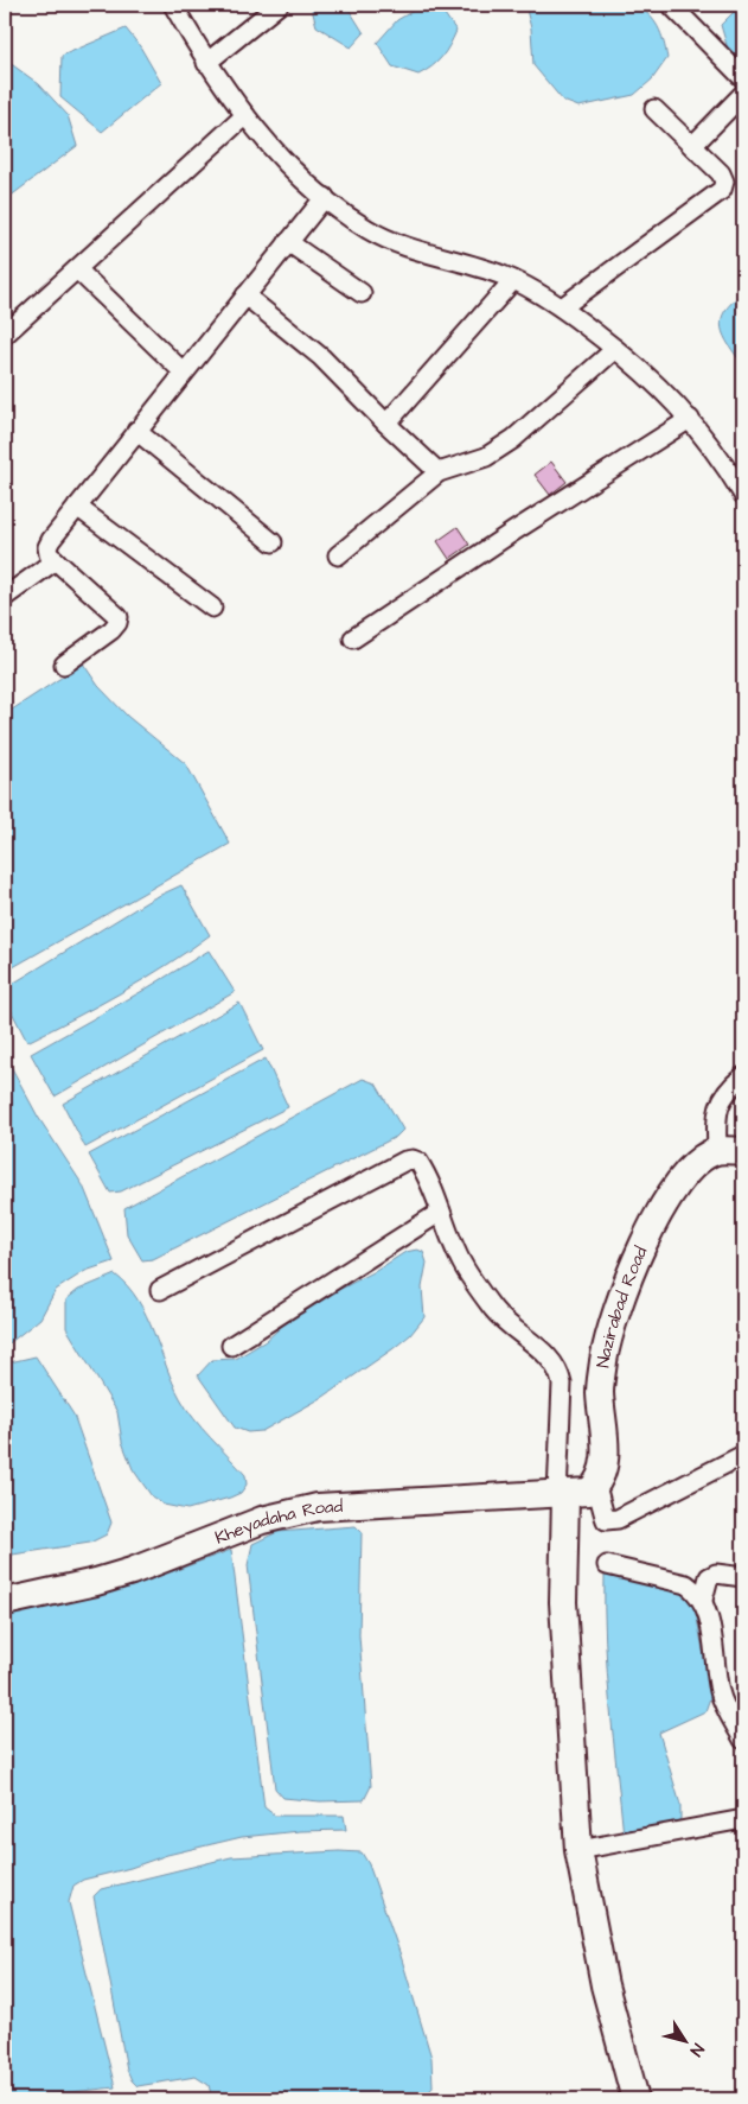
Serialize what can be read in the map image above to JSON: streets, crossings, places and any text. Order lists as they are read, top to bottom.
{
  "streets": {
    "main road": ["Nazirabad Road", "Kheyadaha Road"]
  },
  "crossings": [
    ["Nazirabad Road", "Kheyadaha Road"]
  ],
  "north": "bottom right"
}
